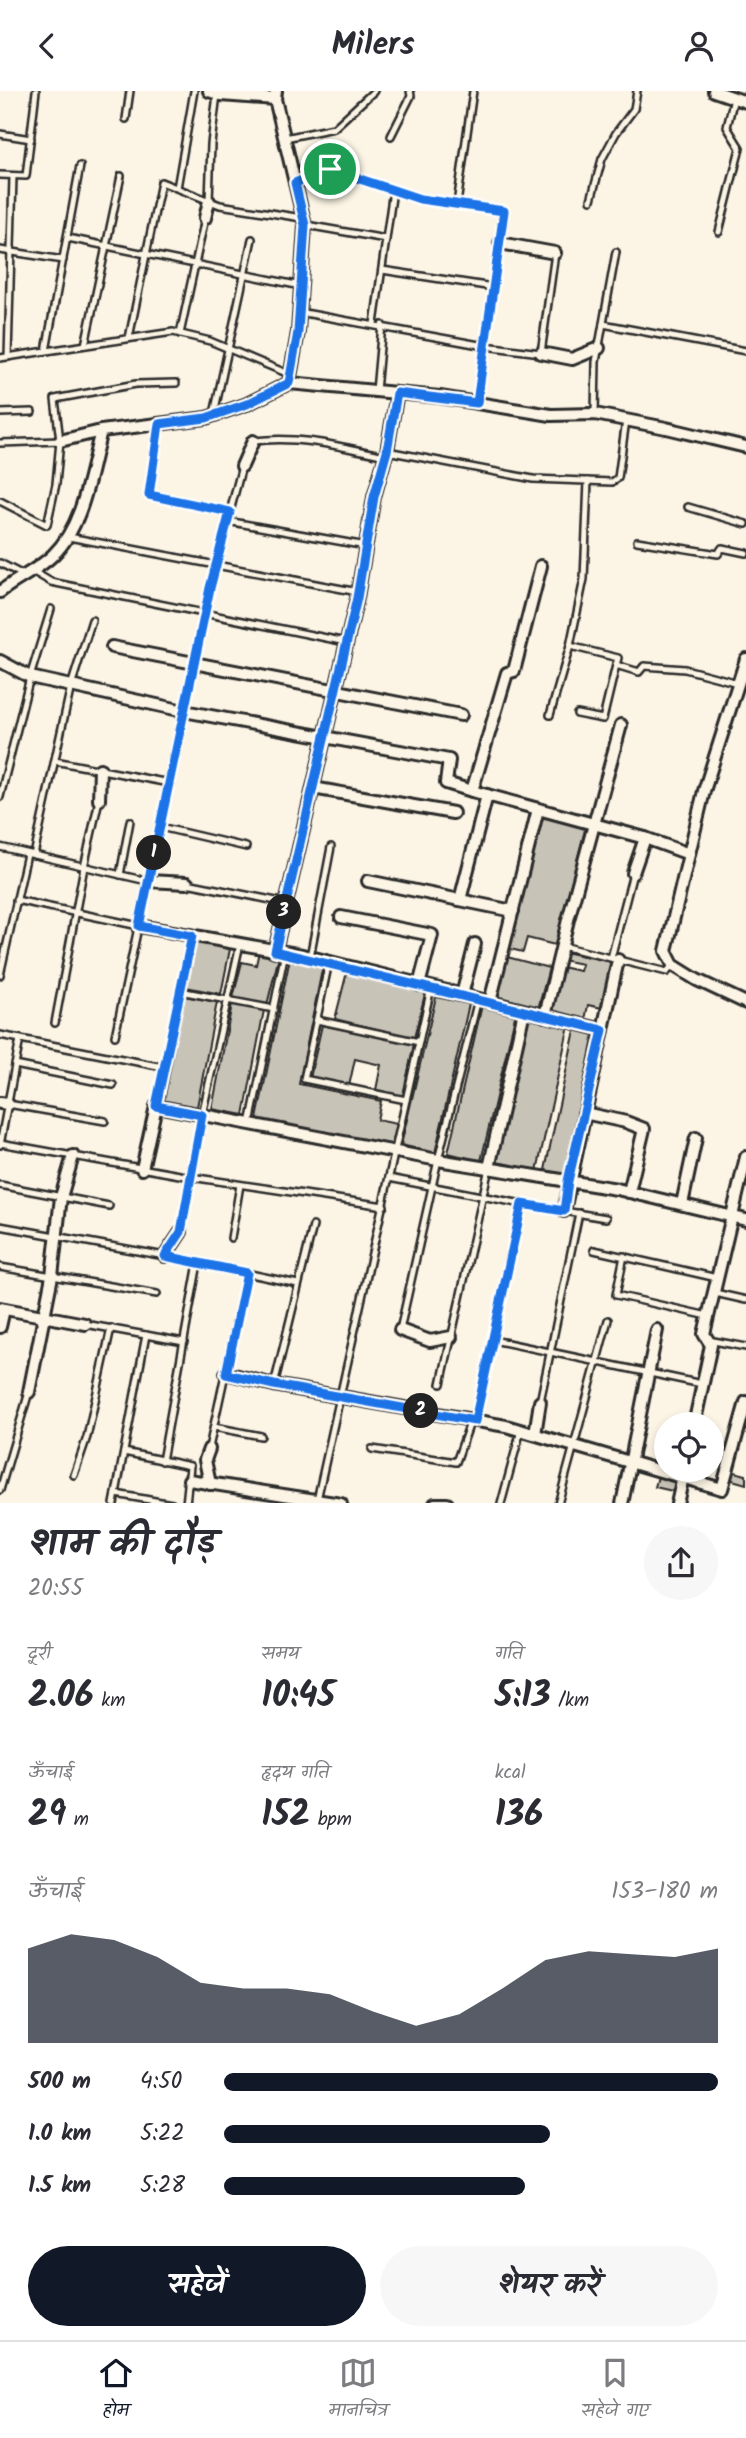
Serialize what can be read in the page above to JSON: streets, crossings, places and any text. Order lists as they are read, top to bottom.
{
  "page": {
    "header": "Milers",
    "pins": ["1", "3", "2"],
    "heading": ["शाम की दौड़", "20:55"],
    "stats": [
      ["दूरी", "2.06 km"],
      ["समय", "10:45"],
      ["गति", "5:13 /km"],
      ["ऊँचाई", "29 m"],
      ["हृदय गति", "152 bpm"],
      ["kcal", "136"]
    ],
    "chart": ["ऊँचाई", "153–180 m"],
    "list": [
      {
        "name": "500 m",
        "note": "4:50"
      },
      {
        "name": "1.0 km",
        "note": "5:22"
      },
      {
        "name": "1.5 km",
        "note": "5:28"
      }
    ],
    "buttons": ["सहेजें", "शेयर करें"],
    "tabs": ["होम", "मानचित्र", "सहेजे गए"]
  }
}
